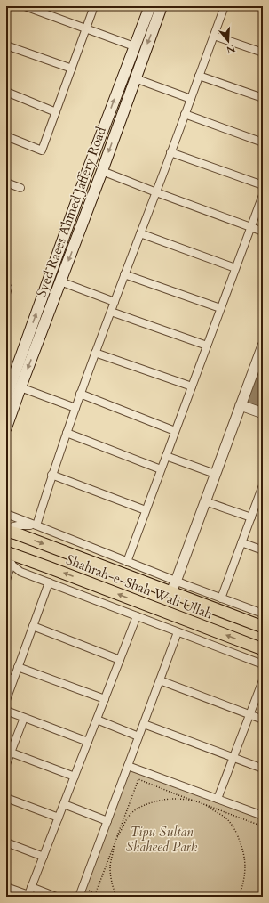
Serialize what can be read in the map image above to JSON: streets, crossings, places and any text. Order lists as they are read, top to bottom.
{
  "streets": {
    "main road": ["Syed Raees Ahmed Jaffery Road", "Shahrah-e-Shah Wali Ullah"]
  },
  "parks": ["Tipu Sultan Shaheed Park"],
  "north": "bottom"
}
